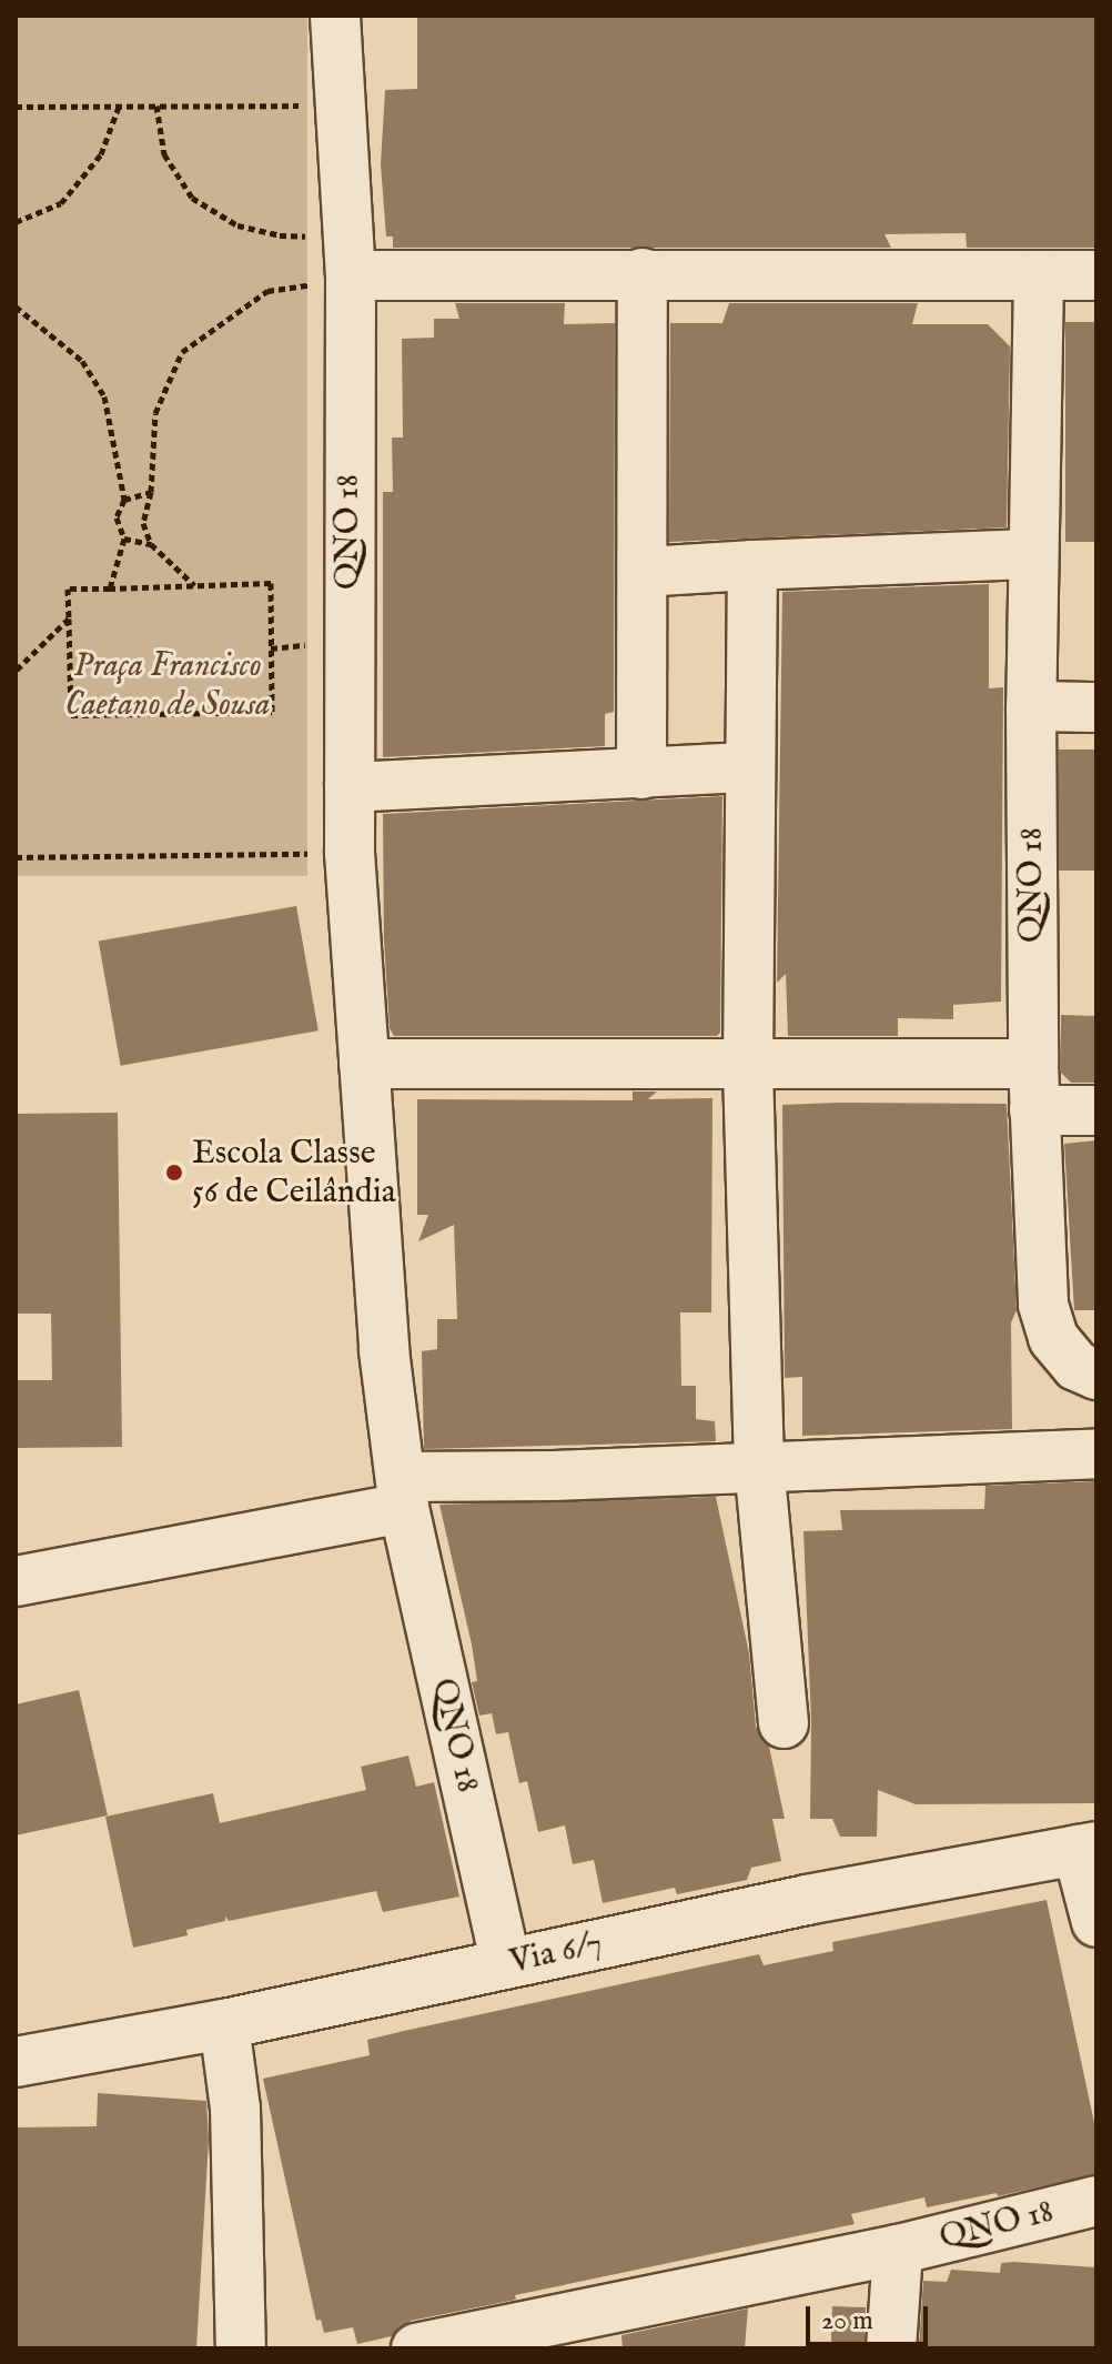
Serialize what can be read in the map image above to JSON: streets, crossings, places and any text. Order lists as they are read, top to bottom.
{
  "streets": {
    "street": ["QNO 18", "Via 6/7"]
  },
  "crossings": [
    ["QNO 18", "Via 6/7"]
  ],
  "parks": ["Praça Francisco Caetano de Sousa"],
  "places": ["Escola Classe 56 de Ceilândia"],
  "scale_bar": "20 m"
}
